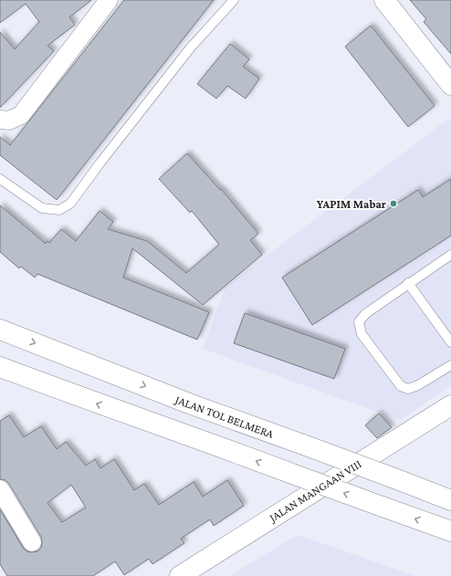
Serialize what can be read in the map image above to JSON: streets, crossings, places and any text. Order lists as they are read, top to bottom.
{
  "streets": {
    "main road": ["JALAN TOL BELMERA", "JALAN MANGAAN VIII"]
  },
  "places": ["YAPIM Mabar"]
}
